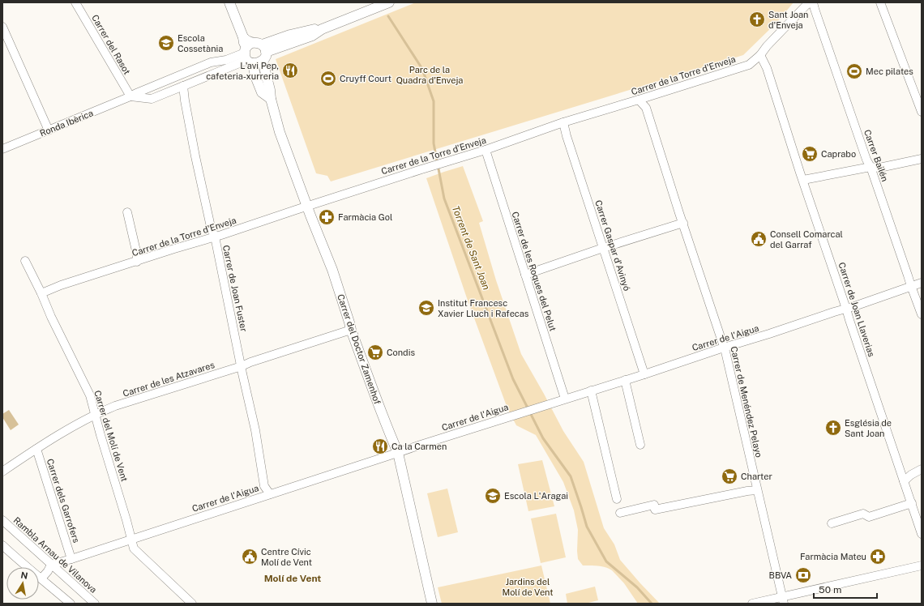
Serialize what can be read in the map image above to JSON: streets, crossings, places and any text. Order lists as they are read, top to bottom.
{
  "streets": {
    "street": [
      "Carrer del Rasot",
      "Carrer de la Torre d'Enveja",
      "Ronda Ibèrica",
      "Carrer Bailén",
      "Carrer Gaspar d'Avinyó",
      "Carrer de les Roques del Pelut",
      "Carrer de Joan Fuster",
      "Carrer de Joan Llaverias",
      "Carrer de l'Aigua",
      "Carrer del Doctor Zamenhof",
      "Carrer de les Atzavares",
      "Carrer de Menéndez Pelayo",
      "Carrer del Molí de Vent",
      "Carrer dels Garrofers",
      "Rambla Arnau de Vilanova"
    ]
  },
  "crossings": [
    ["Carrer del Rasot", "Ronda Ibèrica"],
    ["Carrer de la Torre d'Enveja", "Carrer Bailén"],
    ["Carrer de la Torre d'Enveja", "Carrer Gaspar d'Avinyó"],
    ["Carrer de la Torre d'Enveja", "Carrer de les Roques del Pelut"],
    ["Carrer de la Torre d'Enveja", "Carrer de Joan Fuster"],
    ["Carrer de la Torre d'Enveja", "Carrer de Joan Llaverias"],
    ["Carrer de la Torre d'Enveja", "Carrer del Doctor Zamenhof"],
    ["Carrer de la Torre d'Enveja", "Carrer de Menéndez Pelayo"],
    ["Carrer de la Torre d'Enveja", "Carrer del Molí de Vent"],
    ["Ronda Ibèrica", "Carrer de Joan Fuster"],
    ["Ronda Ibèrica", "Carrer del Doctor Zamenhof"],
    ["Carrer Bailén", "Carrer de l'Aigua"],
    ["Carrer Gaspar d'Avinyó", "Carrer de l'Aigua"],
    ["Carrer de les Roques del Pelut", "Carrer de l'Aigua"],
    ["Carrer de Joan Fuster", "Carrer de l'Aigua"],
    ["Carrer de Joan Fuster", "Carrer de les Atzavares"],
    ["Carrer de Joan Llaverias", "Carrer de l'Aigua"],
    ["Carrer de l'Aigua", "Carrer del Doctor Zamenhof"],
    ["Carrer de l'Aigua", "Carrer de Menéndez Pelayo"],
    ["Carrer de l'Aigua", "Carrer del Molí de Vent"],
    ["Carrer de l'Aigua", "Carrer dels Garrofers"],
    ["Carrer de l'Aigua", "Rambla Arnau de Vilanova"],
    ["Carrer del Doctor Zamenhof", "Carrer de les Atzavares"],
    ["Carrer de les Atzavares", "Carrer del Molí de Vent"],
    ["Carrer de les Atzavares", "Carrer dels Garrofers"]
  ],
  "districts": ["Molí de Vent"],
  "water": ["Torrent de Sant Joan"],
  "parks": ["Parc de la Quadra d'Enveja", "Jardins del Molí de Vent"],
  "places": {
    "church": ["Sant Joan d'Enveja", "Església de Sant Joan"],
    "school or university": ["Escola Cossetània", "Institut Francesc Xavier Lluch i Rafecas", "Escola L'Aragai"],
    "restaurant": ["L'avi Pep, cafeteria-xurreria", "Ca la Carmen"],
    "sports": ["Mec pilates", "Cruyff Court"],
    "supermarket": ["Caprabo", "Condis", "Charter"],
    "pharmacy": ["Farmàcia Gol", "Farmàcia Mateu"],
    "public building": ["Consell Comarcal del Garraf", "Centre Cívic Molí de Vent"],
    "bank": ["BBVA"]
  },
  "scale_bar": "50 m",
  "north": "top"
}
